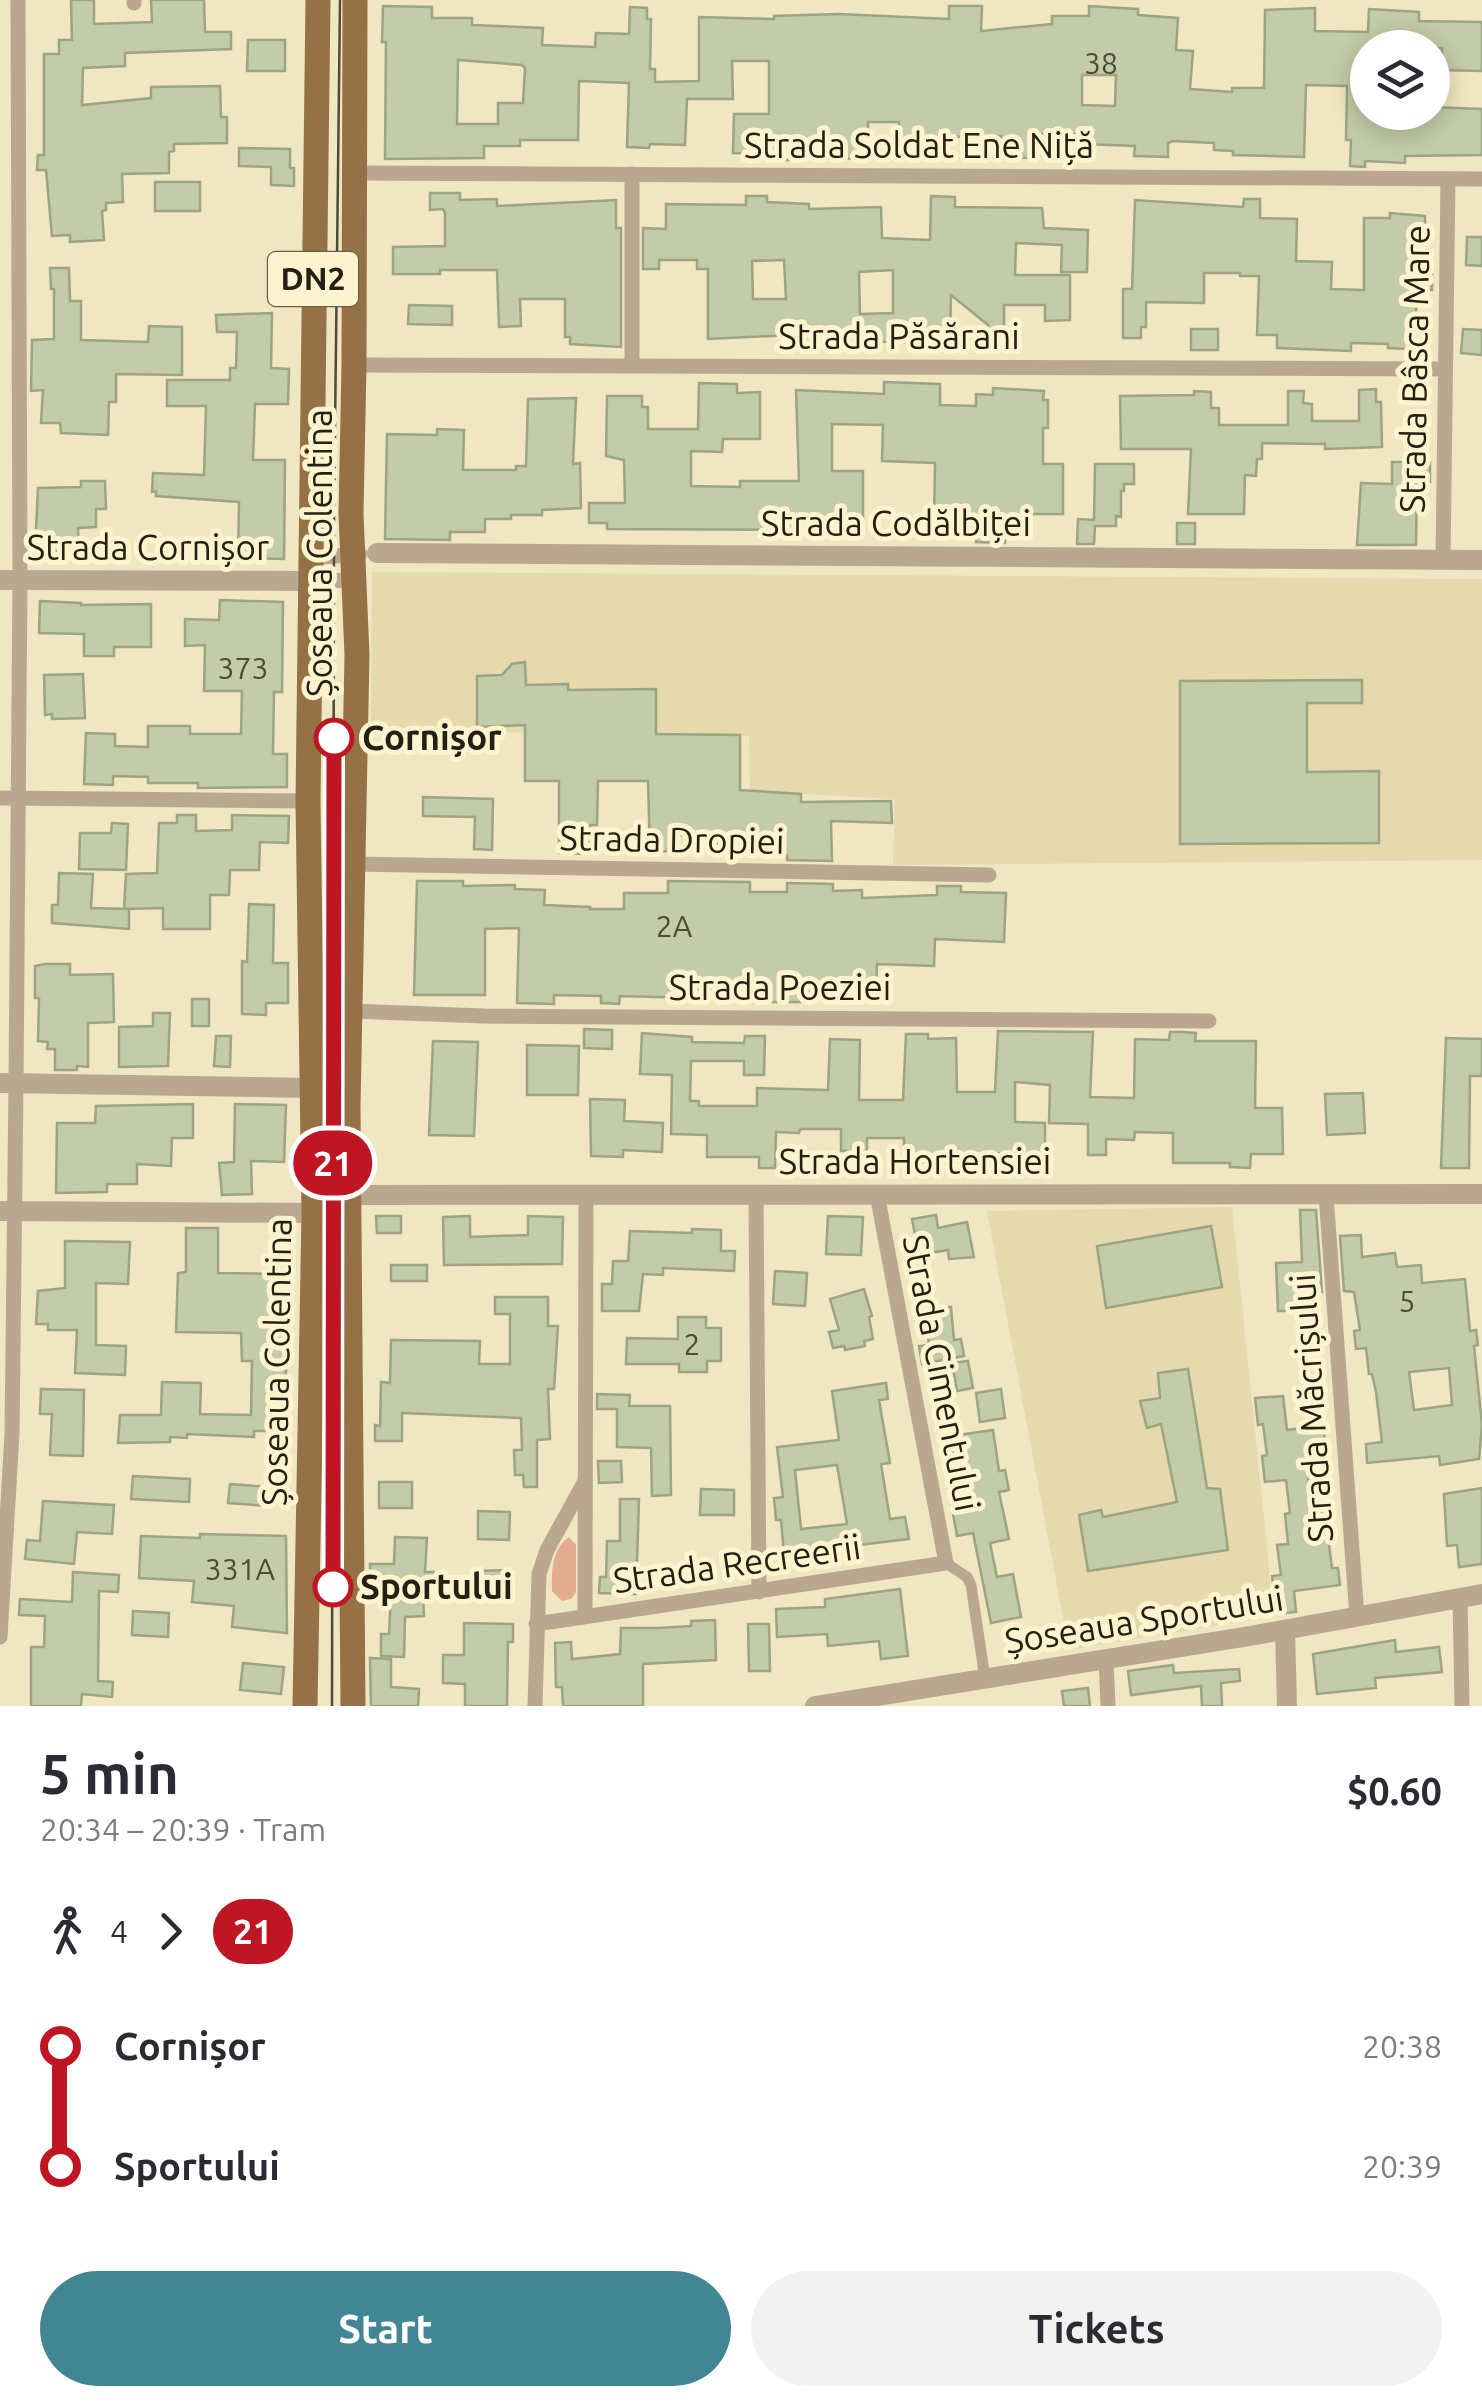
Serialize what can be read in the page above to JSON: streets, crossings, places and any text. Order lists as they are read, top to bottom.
{
  "streets": {
    "main road": ["DN2", "Șoseaua Colentina"],
    "street": [
      "Strada Soldat Ene Niță",
      "Strada Păsărani",
      "Strada Bâsca Mare",
      "Strada Codălbiței",
      "Strada Cornișor",
      "Strada Dropiei",
      "Strada Poeziei",
      "Strada Hortensiei",
      "Strada Cimentului",
      "Strada Măcrișului",
      "Strada Recreerii",
      "Șoseaua Sportului"
    ]
  },
  "crossings": [
    ["Strada Soldat Ene Niță", "Strada Bâsca Mare"],
    ["Strada Soldat Ene Niță", "Șoseaua Colentina"],
    ["Strada Păsărani", "Strada Bâsca Mare"],
    ["Strada Păsărani", "Șoseaua Colentina"],
    ["Strada Bâsca Mare", "Strada Codălbiței"],
    ["Strada Codălbiței", "Strada Cornișor"],
    ["Strada Codălbiței", "Șoseaua Colentina"],
    ["Strada Cornișor", "Șoseaua Colentina"],
    ["Șoseaua Colentina", "Strada Dropiei"],
    ["Șoseaua Colentina", "Strada Poeziei"],
    ["Șoseaua Colentina", "Strada Hortensiei"],
    ["Strada Hortensiei", "Strada Cimentului"],
    ["Strada Hortensiei", "Strada Măcrișului"],
    ["Strada Cimentului", "Strada Recreerii"],
    ["Strada Măcrișului", "Șoseaua Sportului"]
  ],
  "places": ["Cornișor", "Sportului"],
  "lines": ["tram line 21"],
  "house_numbers": [
    "38",
    "373",
    "2A",
    "5",
    "2",
    "331A"
  ],
  "page": {
    "on_map": "21",
    "heading": ["5 min", "20:34 – 20:39 · Tram", "$0.60"],
    "legs": ["4", "21"],
    "list": [
      {
        "name": "Cornișor",
        "value": "20:38"
      },
      {
        "name": "Sportului",
        "value": "20:39"
      }
    ],
    "buttons": ["Start", "Tickets"]
  }
}
